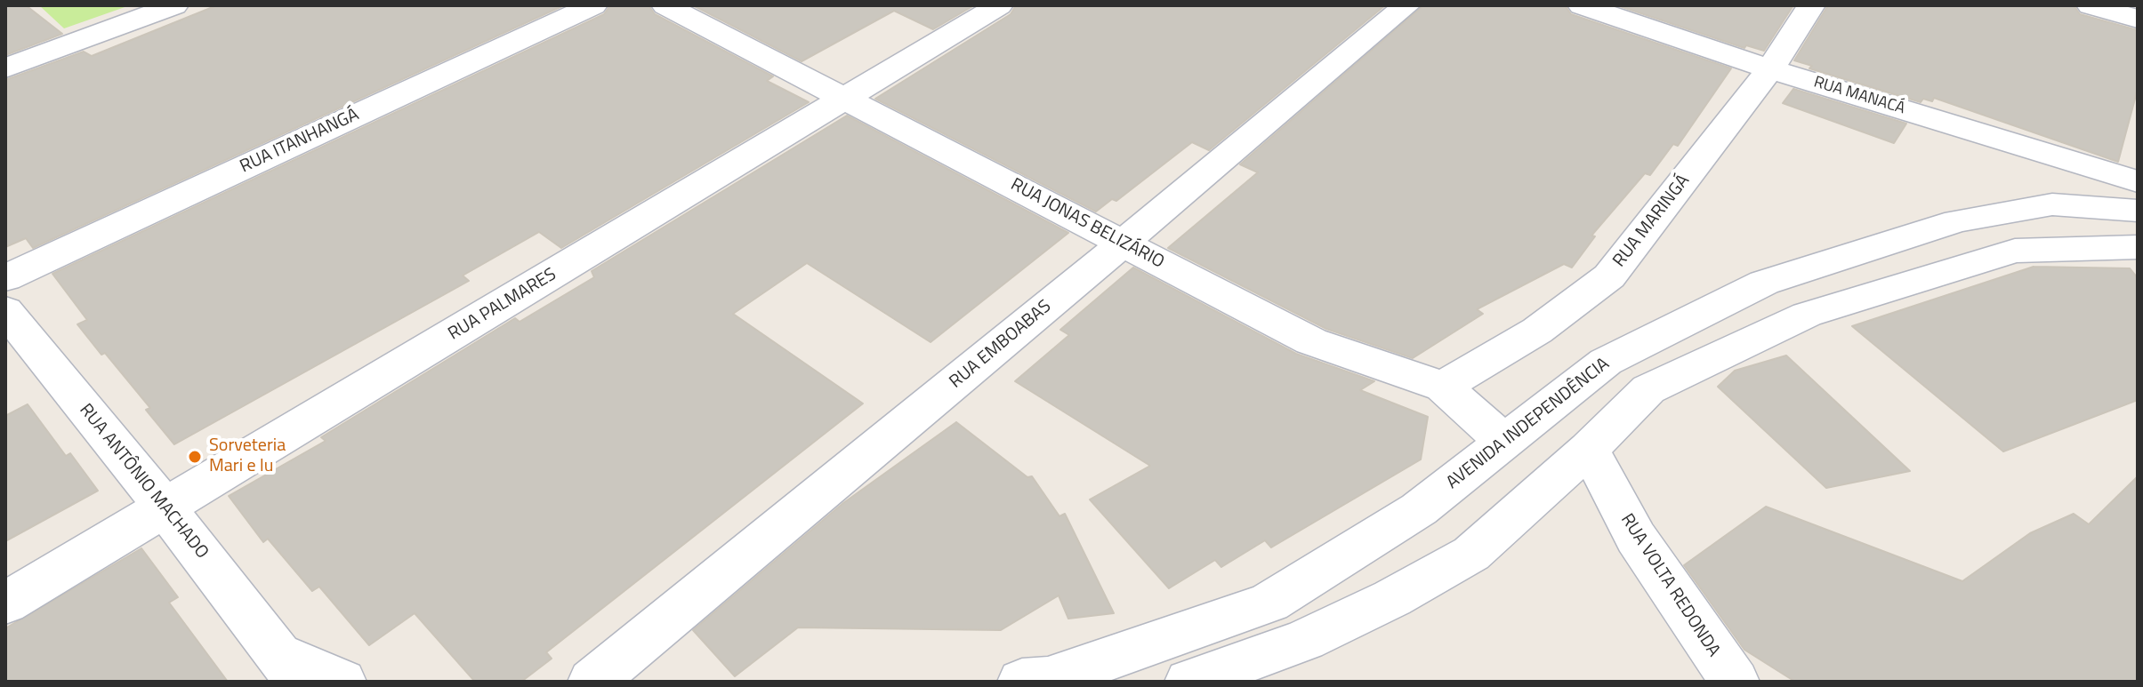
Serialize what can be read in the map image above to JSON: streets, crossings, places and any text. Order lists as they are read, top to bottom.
{
  "streets": {
    "street": [
      "RUA MANACÁ",
      "RUA ITANHANGÁ",
      "RUA MARINGÁ",
      "RUA JONAS BELIZÁRIO",
      "RUA PALMARES",
      "RUA EMBOABAS",
      "AVENIDA INDEPENDÊNCIA",
      "RUA ANTÔNIO MACHADO",
      "RUA VOLTA REDONDA"
    ]
  },
  "crossings": [
    ["RUA MANACÁ", "RUA MARINGÁ"],
    ["RUA MARINGÁ", "RUA JONAS BELIZÁRIO"],
    ["RUA JONAS BELIZÁRIO", "RUA PALMARES"],
    ["RUA JONAS BELIZÁRIO", "RUA EMBOABAS"],
    ["RUA JONAS BELIZÁRIO", "AVENIDA INDEPENDÊNCIA"],
    ["RUA PALMARES", "RUA ANTÔNIO MACHADO"]
  ],
  "places": ["Sorveteria Mari e lu"]
}
